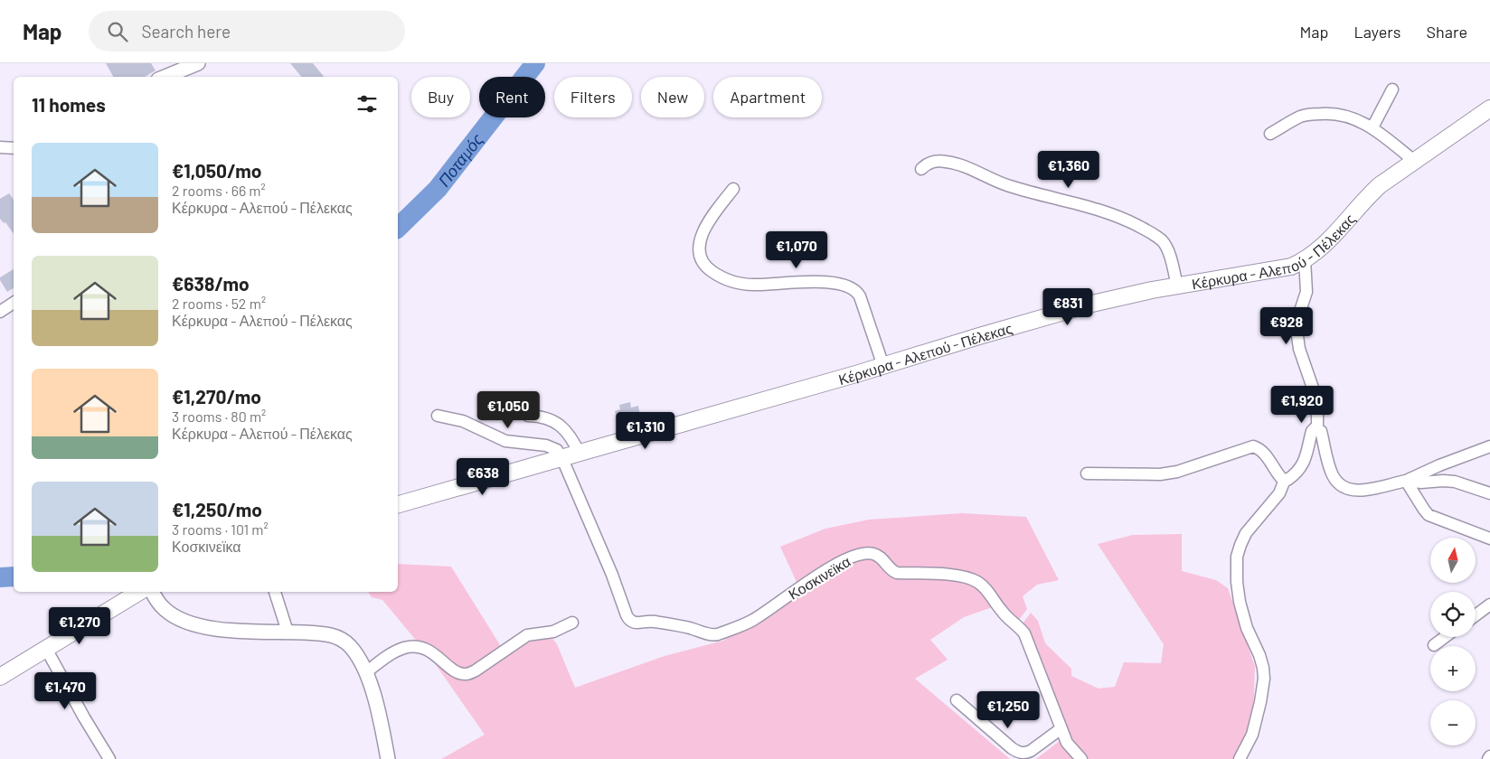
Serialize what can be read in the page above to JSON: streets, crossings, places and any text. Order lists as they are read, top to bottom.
{
  "streets": {
    "main road": ["Κέρκυρα - Αλεπού - Πέλεκας"],
    "street": ["Κοσκινεϊκα"]
  },
  "crossings": [
    ["Κέρκυρα - Αλεπού - Πέλεκας", "Κοσκινεϊκα"]
  ],
  "water": ["Ποταμός"],
  "north": "top",
  "page": {
    "header": "Map",
    "search": "Search here",
    "nav": ["Map", "Layers", "Share"],
    "chip": [
      "Buy",
      "Rent",
      "Filters",
      "New",
      "Apartment"
    ],
    "heading": "11 homes",
    "list": [
      {
        "name": "€1,050/mo",
        "note": "2 rooms · 66 m² · Κέρκυρα - Αλεπού - Πέλεκας"
      },
      {
        "name": "€638/mo",
        "note": "2 rooms · 52 m² · Κέρκυρα - Αλεπού - Πέλεκας"
      },
      {
        "name": "€1,270/mo",
        "note": "3 rooms · 80 m² · Κέρκυρα - Αλεπού - Πέλεκας"
      },
      {
        "name": "€1,250/mo",
        "note": "3 rooms · 101 m² · Κοσκινεϊκα"
      }
    ],
    "price": [
      "€1,360",
      "€1,070",
      "€831",
      "€928",
      "€1,920",
      "€1,050",
      "€1,310",
      "€638",
      "€1,270",
      "€1,470",
      "€1,250"
    ],
    "map_buttons": ["+", "−"]
  }
}
